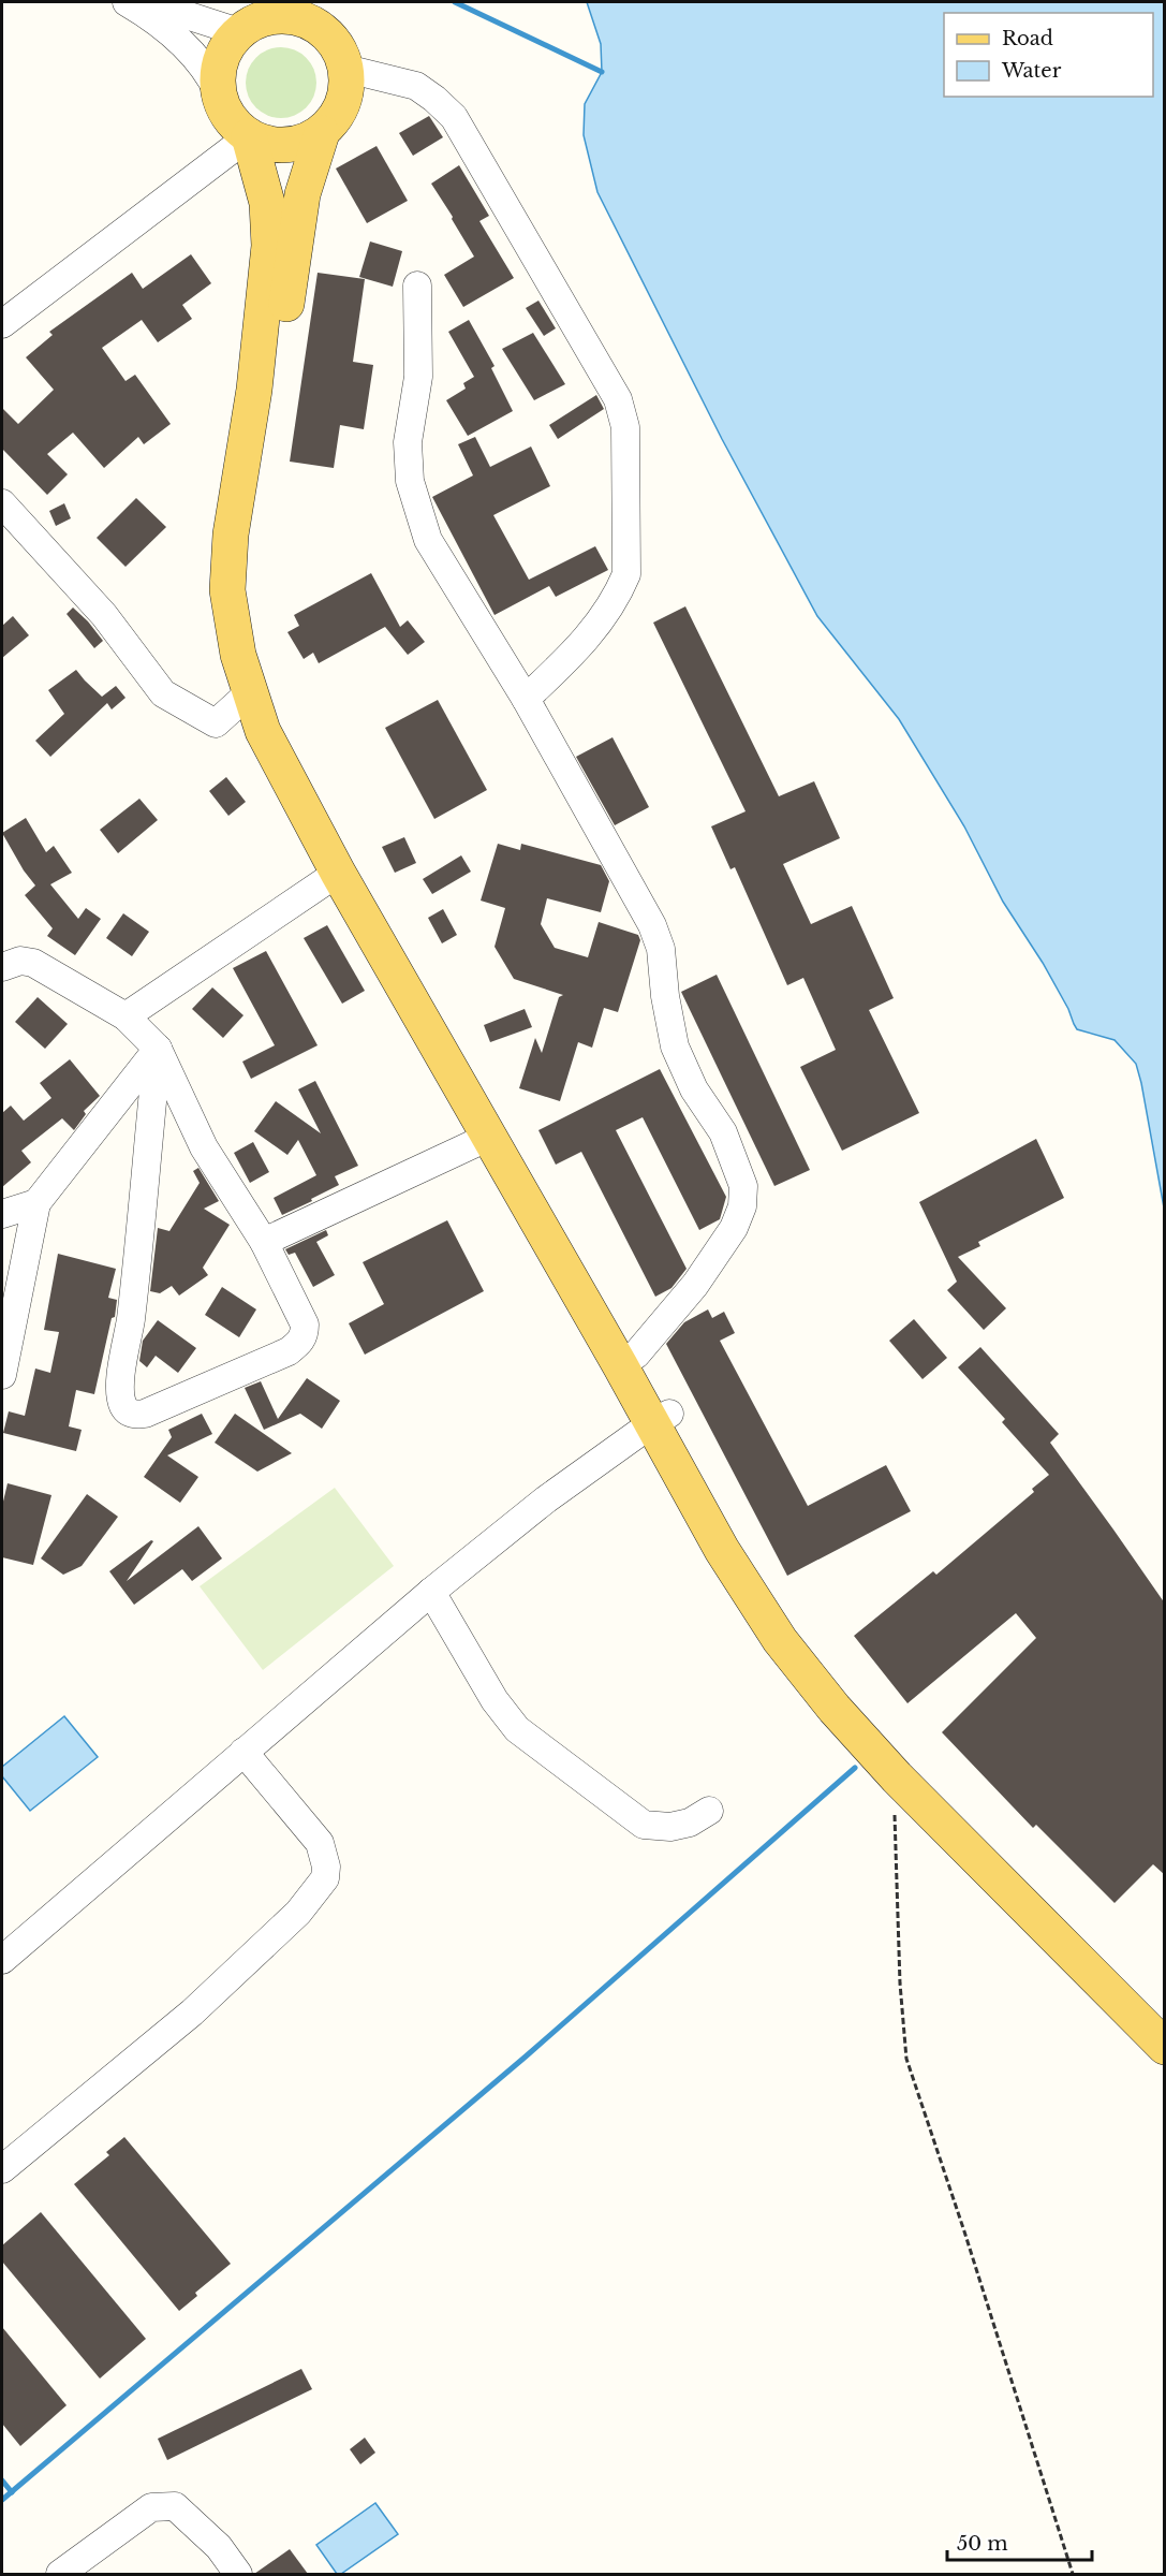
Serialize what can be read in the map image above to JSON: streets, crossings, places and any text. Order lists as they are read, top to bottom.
{
  "legend": ["Road", "Water"],
  "scale_bar": "50 m"
}
